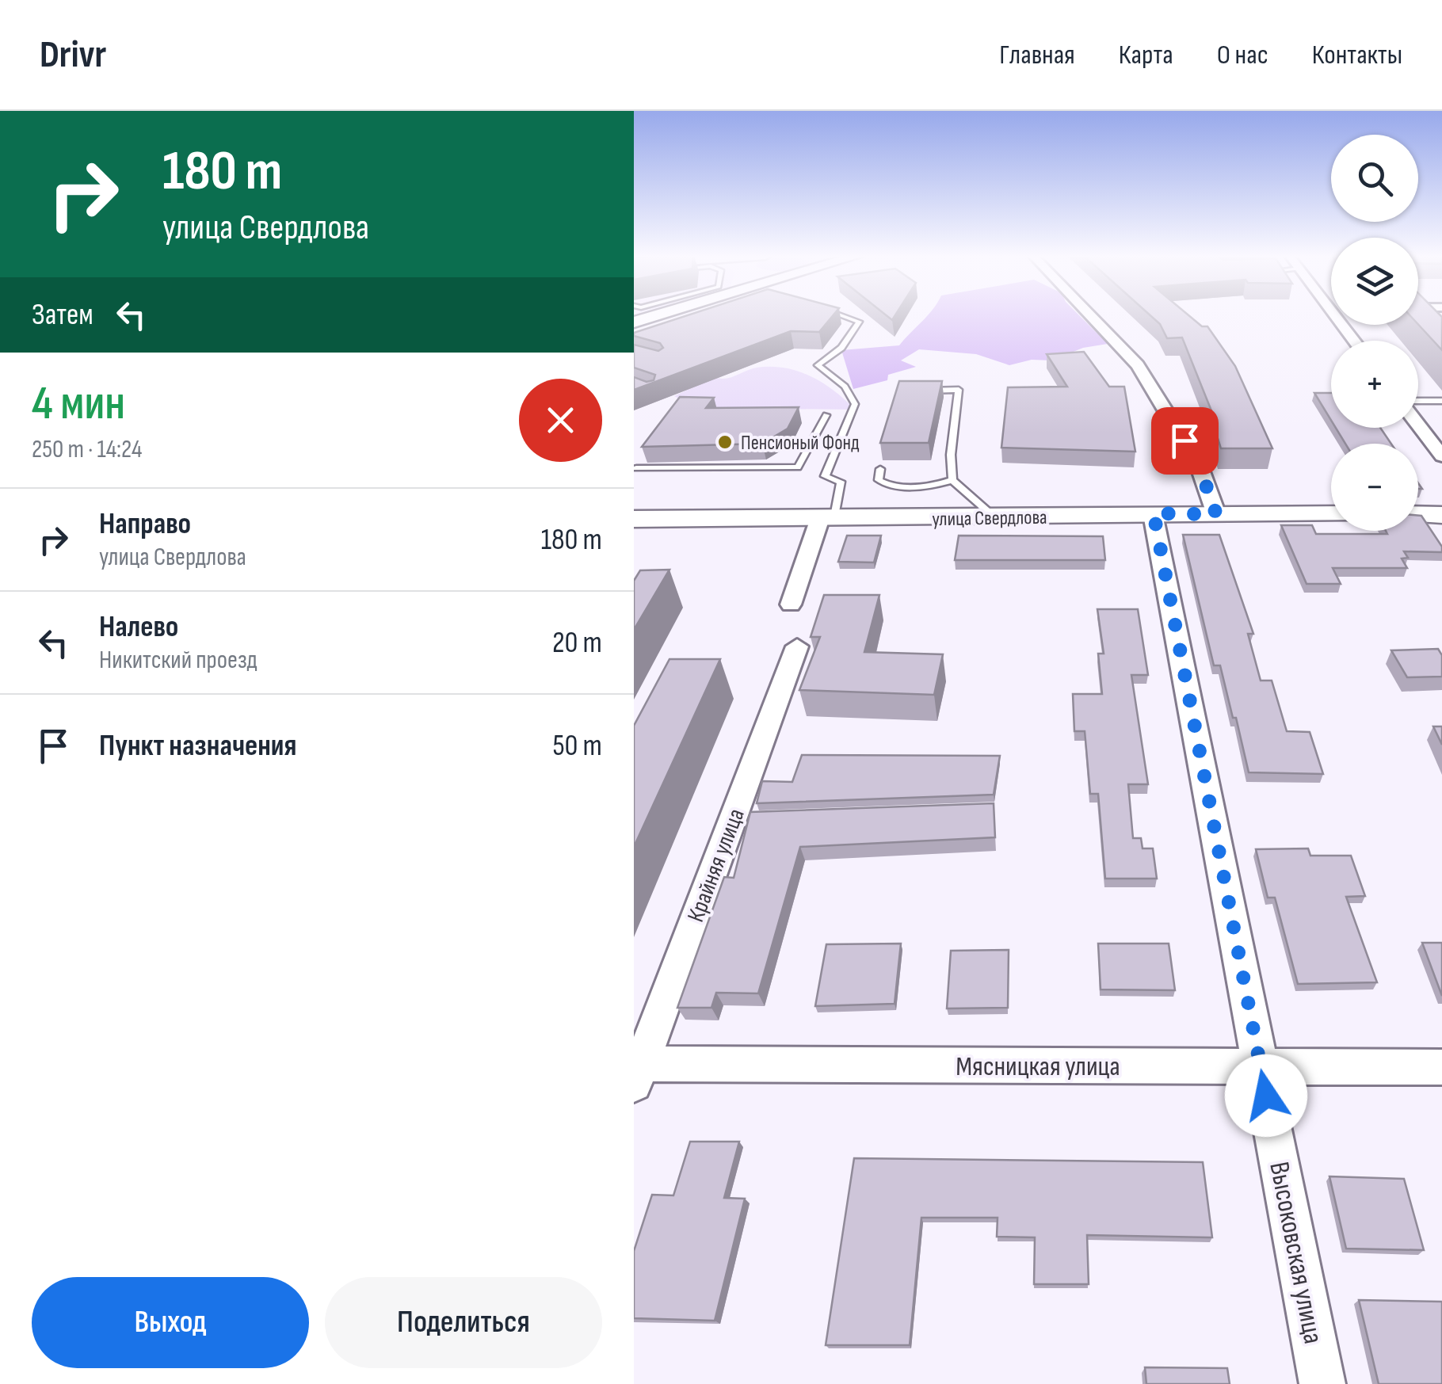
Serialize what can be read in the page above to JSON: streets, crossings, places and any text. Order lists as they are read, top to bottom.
{
  "streets": {
    "street": [
      "улица Свердлова",
      "Крайняя улица",
      "Мясницкая улица",
      "Высоковская улица"
    ]
  },
  "crossings": [
    ["улица Свердлова", "Высоковская улица"],
    ["Крайняя улица", "Мясницкая улица"],
    ["Мясницкая улица", "Высоковская улица"]
  ],
  "places": ["Пенсионый Фонд"],
  "page": {
    "header": "Drivr",
    "nav": [
      "Главная",
      "Карта",
      "О нас",
      "Контакты"
    ],
    "turn": ["180 m", "улица Свердлова"],
    "map_buttons": ["+", "−"],
    "then": "Затем",
    "heading": ["4 мин", "250 m · 14:24"],
    "list": [
      {
        "name": "Направо",
        "note": "улица Свердлова",
        "value": "180 m"
      },
      {
        "name": "Налево",
        "note": "Никитский проезд",
        "value": "20 m"
      },
      {
        "name": "Пункт назначения",
        "value": "50 m"
      }
    ],
    "buttons": ["Выход", "Поделиться"]
  }
}
